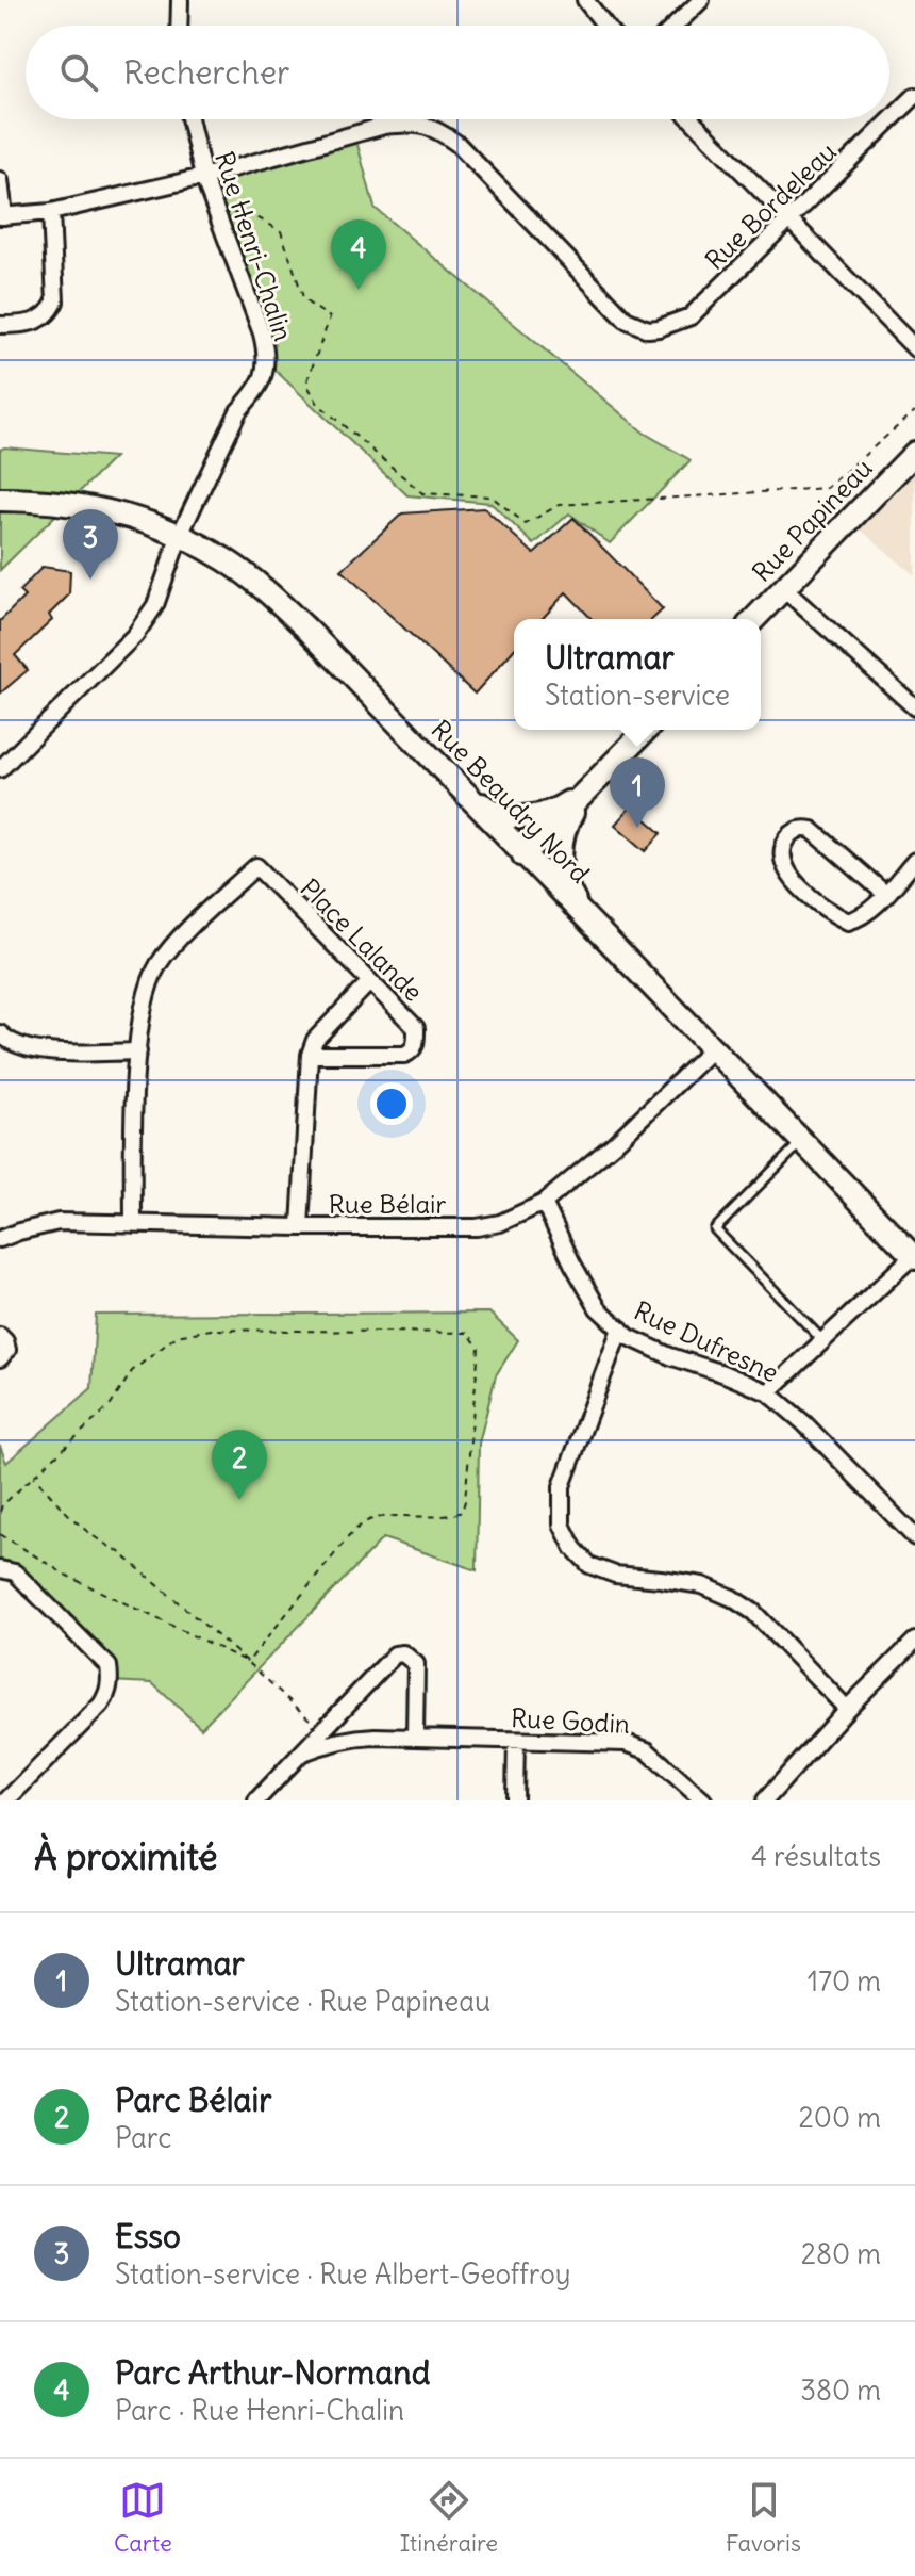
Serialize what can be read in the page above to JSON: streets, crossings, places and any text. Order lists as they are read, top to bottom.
{
  "streets": {
    "main road": ["Rue Papineau", "Rue Beaudry Nord"],
    "street": [
      "Rue Bordeleau",
      "Rue Henri-Chalin",
      "Place Lalande",
      "Rue Bélair",
      "Rue Dufresne",
      "Rue Godin"
    ]
  },
  "crossings": [
    ["Rue Bordeleau", "Rue Henri-Chalin"],
    ["Rue Henri-Chalin", "Rue Beaudry Nord"],
    ["Rue Beaudry Nord", "Rue Bélair"],
    ["Rue Bélair", "Rue Dufresne"]
  ],
  "page": {
    "search": "Rechercher",
    "pins": [
      "4",
      "3",
      "1",
      "2"
    ],
    "popup": ["Ultramar", "Station-service"],
    "heading": ["À proximité", "4 résultats"],
    "list": [
      {
        "mark": "1",
        "name": "Ultramar",
        "note": "Station-service · Rue Papineau",
        "value": "170 m"
      },
      {
        "mark": "2",
        "name": "Parc Bélair",
        "note": "Parc",
        "value": "200 m"
      },
      {
        "mark": "3",
        "name": "Esso",
        "note": "Station-service · Rue Albert-Geoffroy",
        "value": "280 m"
      },
      {
        "mark": "4",
        "name": "Parc Arthur-Normand",
        "note": "Parc · Rue Henri-Chalin",
        "value": "380 m"
      }
    ],
    "nav": ["Carte", "Itinéraire", "Favoris"]
  }
}
